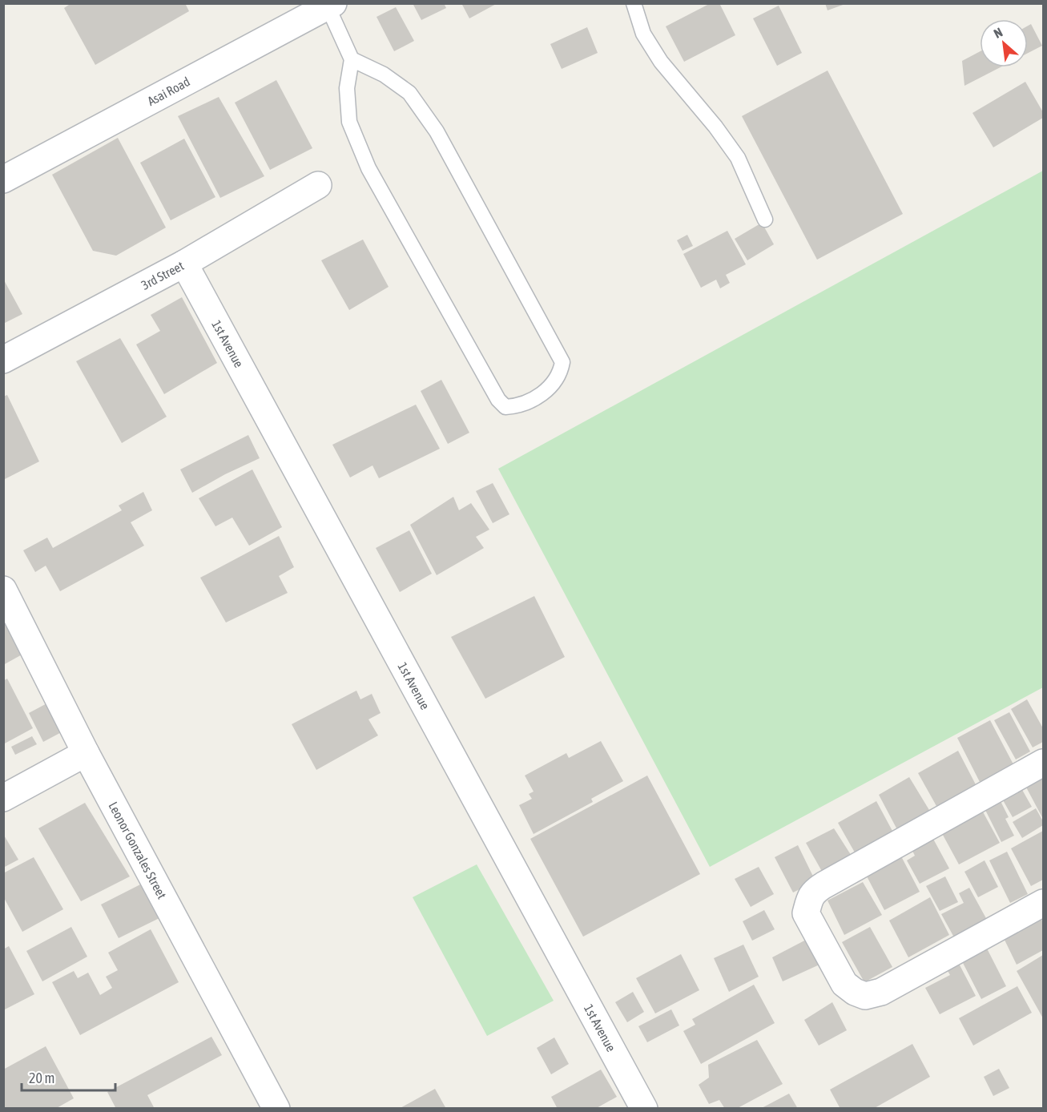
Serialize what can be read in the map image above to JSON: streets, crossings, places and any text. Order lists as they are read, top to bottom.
{
  "streets": {
    "street": [
      "Asai Road",
      "3rd Street",
      "1st Avenue",
      "Leonor Gonzales Street"
    ]
  },
  "crossings": [
    ["3rd Street", "1st Avenue"]
  ],
  "scale_bar": "20 m",
  "north": "top left"
}
